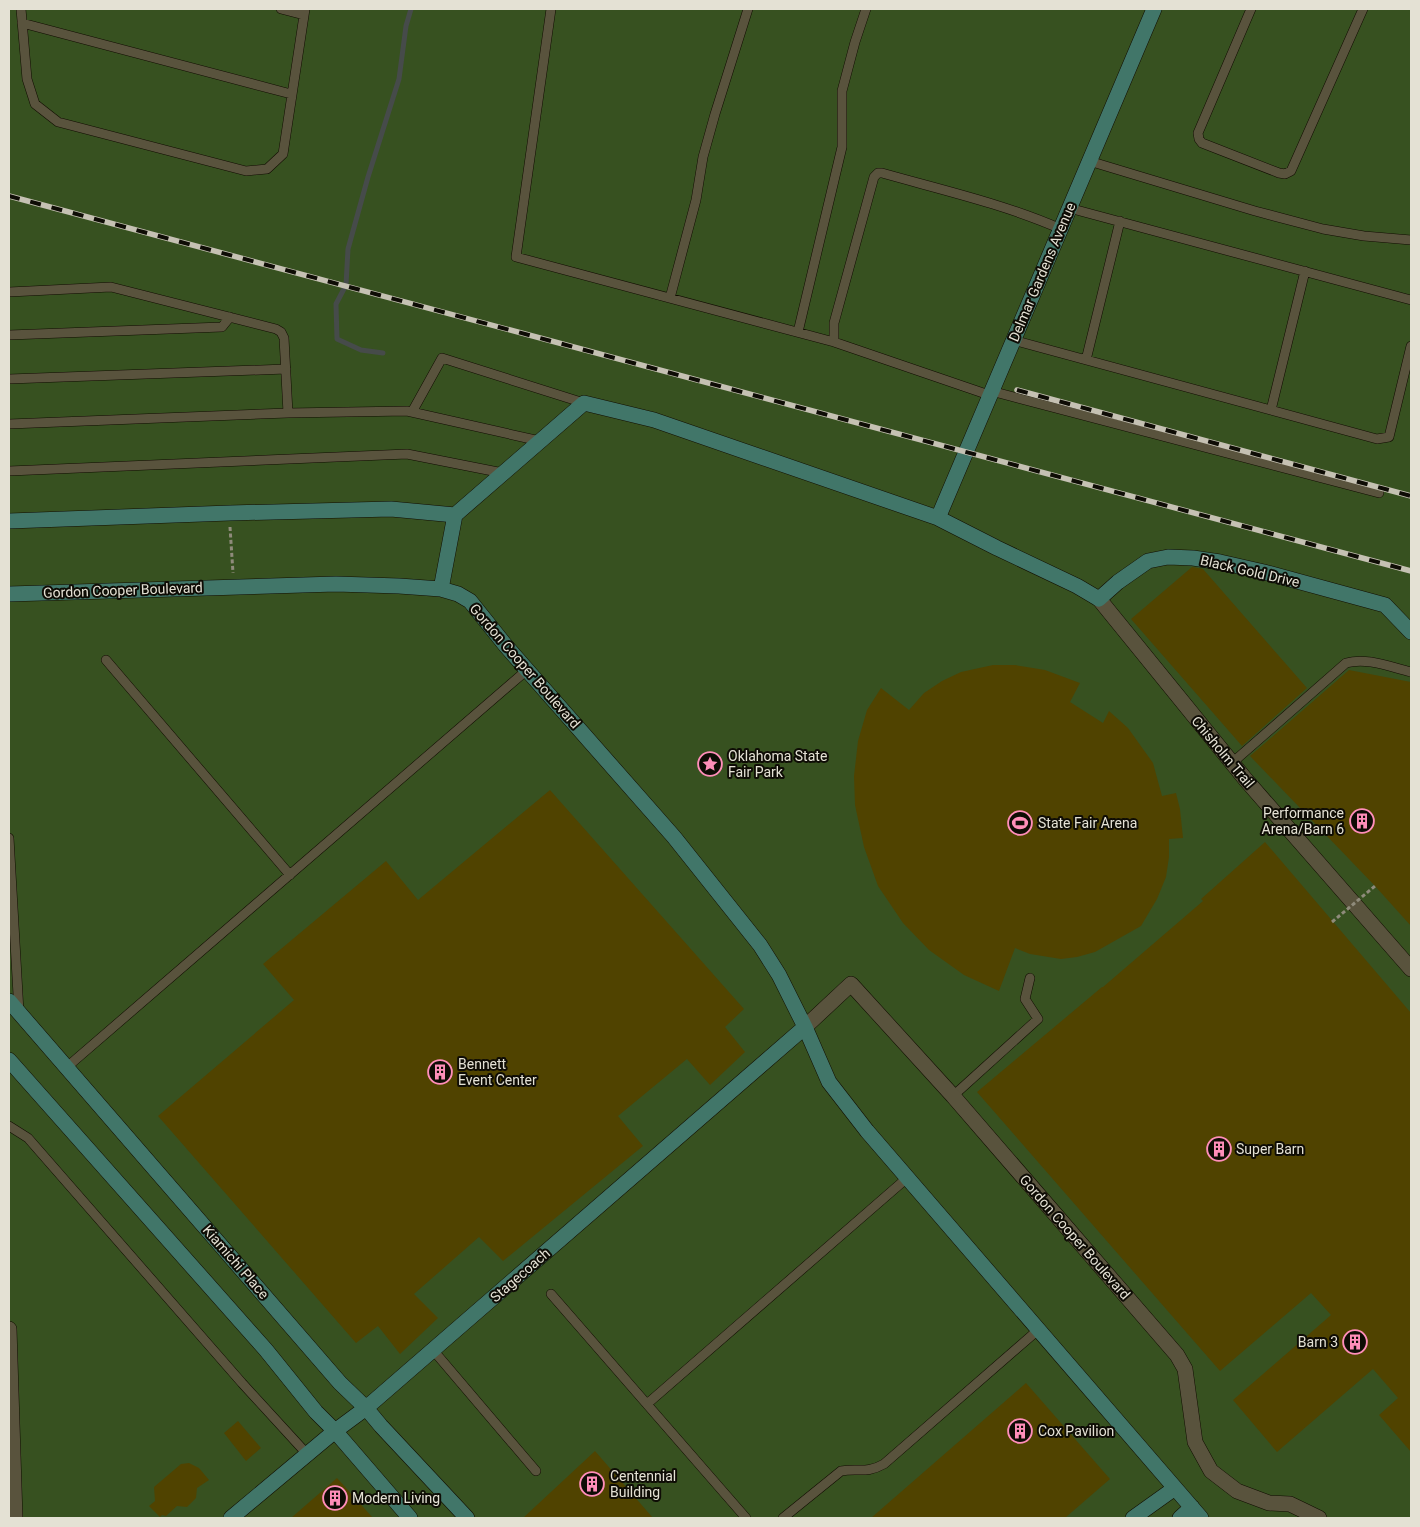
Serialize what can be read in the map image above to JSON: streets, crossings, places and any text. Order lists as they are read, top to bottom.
{
  "streets": {
    "street": [
      "Delmar Gardens Avenue",
      "Black Gold Drive",
      "Gordon Cooper Boulevard",
      "Chisholm Trail",
      "Kiamichi Place",
      "Stagecoach"
    ]
  },
  "crossings": [
    ["Black Gold Drive", "Chisholm Trail"],
    ["Gordon Cooper Boulevard", "Stagecoach"],
    ["Kiamichi Place", "Stagecoach"]
  ],
  "places": {
    "place": ["Oklahoma State Fair Park"],
    "building": [
      "Performance Arena/Barn 6",
      "Bennett Event Center",
      "Super Barn",
      "Barn 3",
      "Cox Pavilion",
      "Centennial Building",
      "Modern Living"
    ],
    "sports": ["State Fair Arena"]
  }
}
